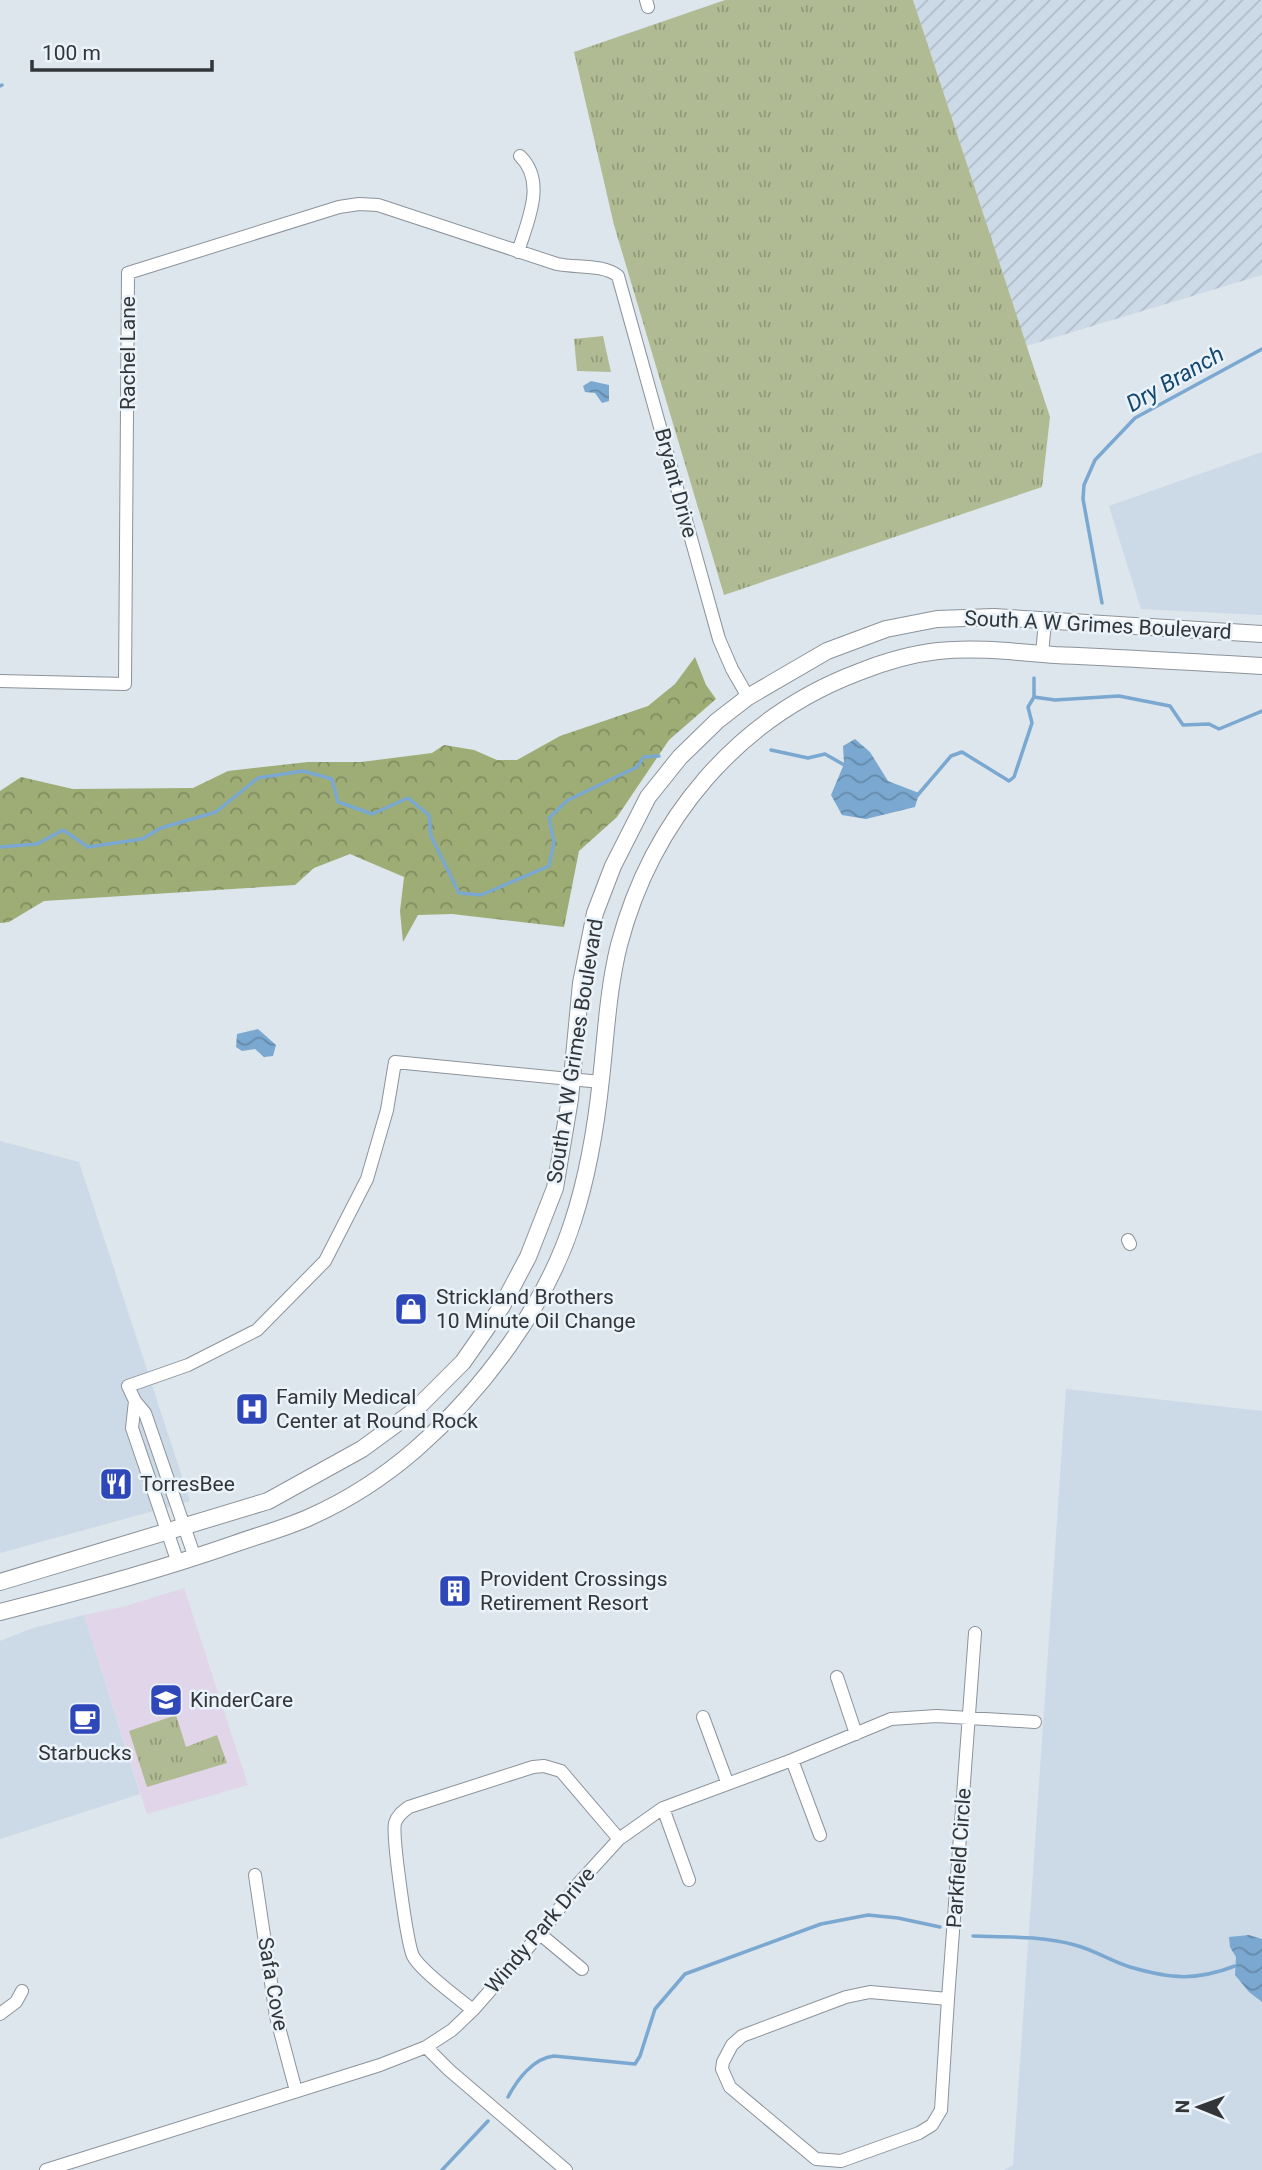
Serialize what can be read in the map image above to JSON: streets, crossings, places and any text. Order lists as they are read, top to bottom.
{
  "streets": {
    "main road": ["South A W Grimes Boulevard"],
    "street": [
      "Rachel Lane",
      "Bryant Drive",
      "Parkfield Circle",
      "Windy Park Drive",
      "Safa Cove"
    ]
  },
  "crossings": [
    ["Rachel Lane", "Bryant Drive"],
    ["Bryant Drive", "South A W Grimes Boulevard"],
    ["Parkfield Circle", "Windy Park Drive"],
    ["Windy Park Drive", "Safa Cove"]
  ],
  "water": ["Dry Branch"],
  "places": {
    "shop": ["Strickland Brothers 10 Minute Oil Change"],
    "hospital": ["Family Medical Center at Round Rock"],
    "restaurant": ["TorresBee"],
    "building": ["Provident Crossings Retirement Resort"],
    "school or university": ["KinderCare"],
    "cafe": ["Starbucks"]
  },
  "scale_bar": "100 m",
  "north": "left"
}
